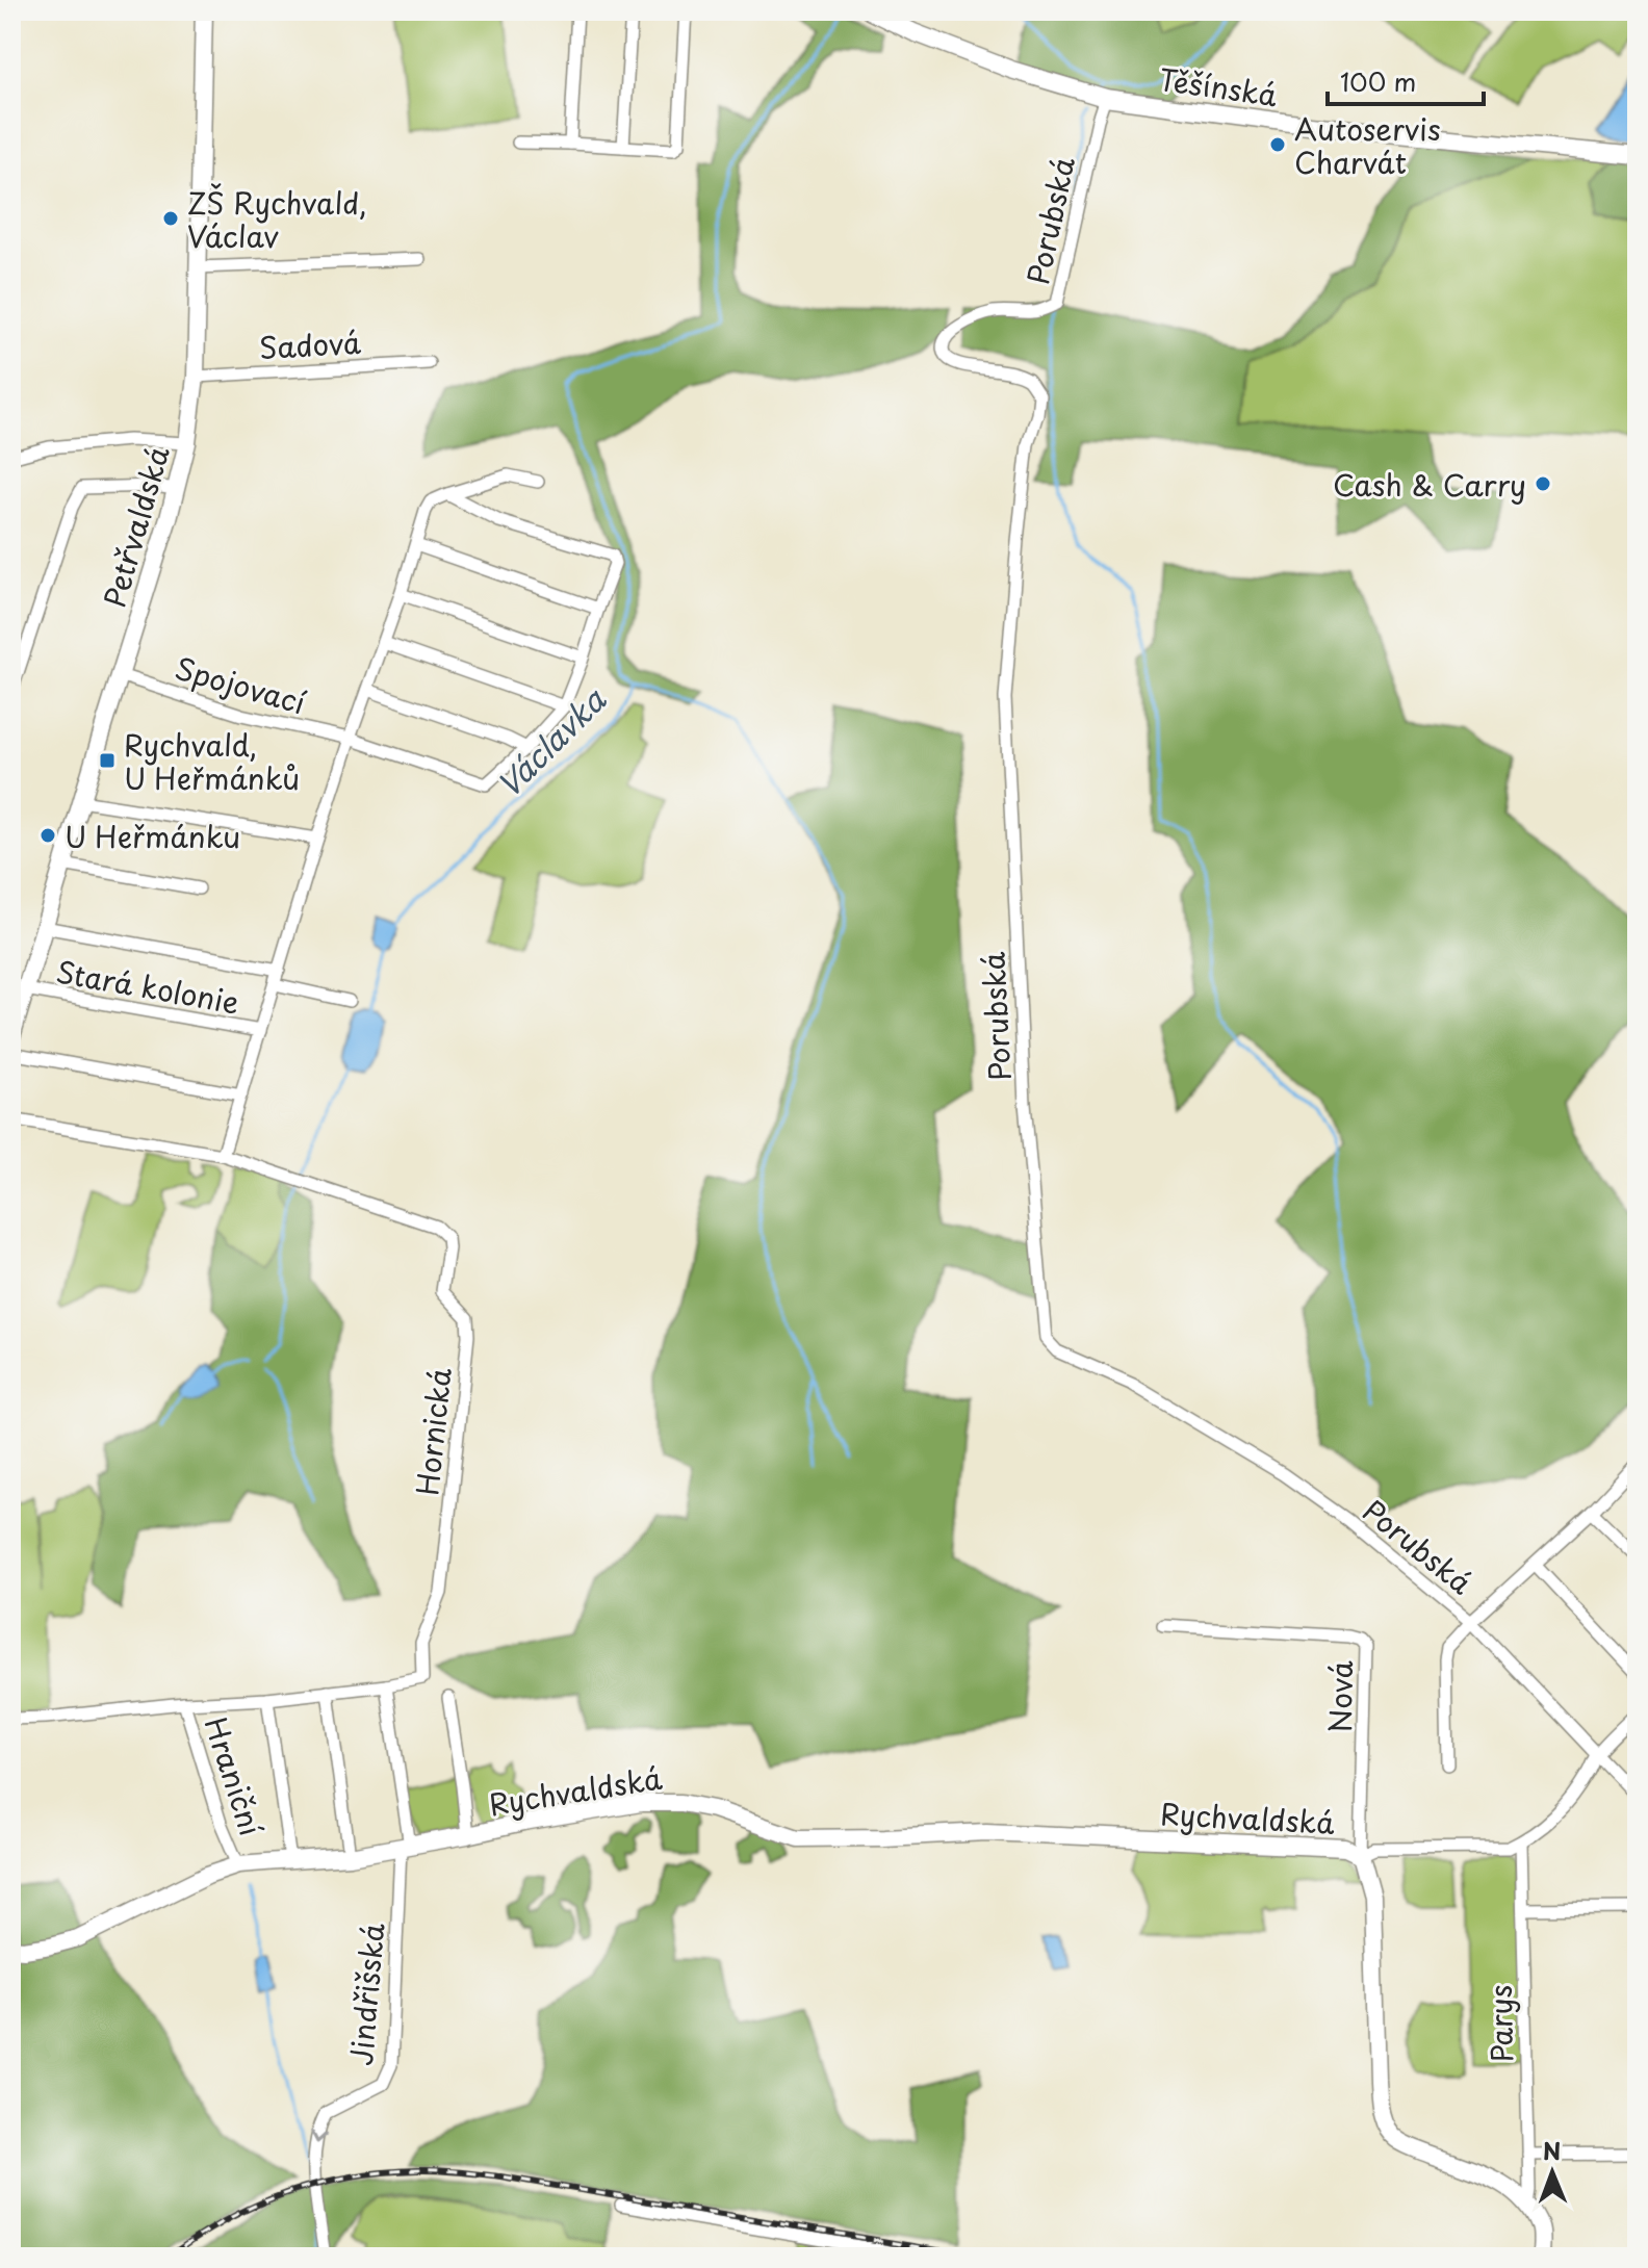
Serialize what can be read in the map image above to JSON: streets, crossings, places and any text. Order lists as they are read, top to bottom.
{
  "streets": {
    "street": [
      "Těšínská",
      "Porubská",
      "Sadová",
      "Petřvaldská",
      "Spojovací",
      "Stará kolonie",
      "Hornická",
      "Nová",
      "Hraniční",
      "Rychvaldská",
      "Jindřišská",
      "Parys"
    ]
  },
  "crossings": [
    ["Těšínská", "Porubská"],
    ["Porubská", "Rychvaldská"],
    ["Sadová", "Petřvaldská"],
    ["Petřvaldská", "Spojovací"],
    ["Petřvaldská", "Stará kolonie"],
    ["Hornická", "Hraniční"],
    ["Hornická", "Jindřišská"],
    ["Nová", "Rychvaldská"],
    ["Hraniční", "Rychvaldská"],
    ["Rychvaldská", "Jindřišská"],
    ["Rychvaldská", "Parys"]
  ],
  "one_way": ["Jindřišská"],
  "water": ["Václavka"],
  "places": {
    "other": [
      "Autoservis Charvát",
      "ZŠ Rychvald, Václav",
      "Cash & Carry",
      "U Heřmánku"
    ],
    "transit": ["Rychvald, U Heřmánků"]
  },
  "scale_bar": "100 m",
  "north": "top"
}
